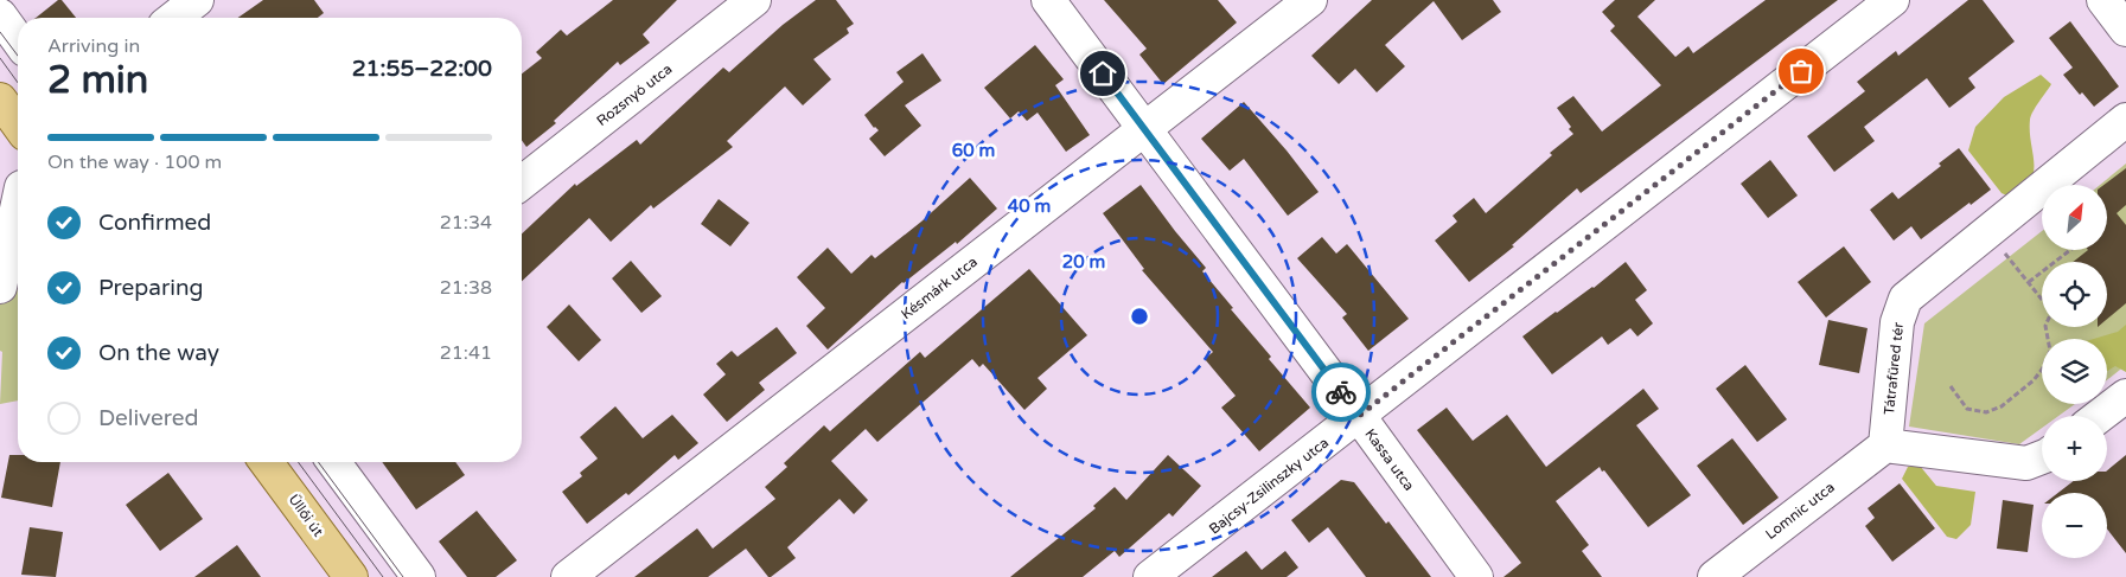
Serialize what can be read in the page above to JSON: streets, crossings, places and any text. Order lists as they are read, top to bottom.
{
  "streets": {
    "main road": ["Üllői út"],
    "street": [
      "Rozsnyó utca",
      "Késmárk utca",
      "Tátrafüred tér",
      "Kassa utca",
      "Bajcsy-Zsilinszky utca",
      "Lomnic utca"
    ]
  },
  "crossings": [
    ["Késmárk utca", "Kassa utca"],
    ["Tátrafüred tér", "Lomnic utca"],
    ["Kassa utca", "Bajcsy-Zsilinszky utca"]
  ],
  "north": "top right",
  "page": {
    "heading": ["2 min", "Arriving in", "21:55–22:00"],
    "bar": "On the way · 100 m",
    "map_buttons": ["+", "−"],
    "list": [
      ["Confirmed", "21:34"],
      ["Preparing", "21:38"],
      ["On the way", "21:41"],
      "Delivered"
    ]
  },
  "rings": ["60 m", "40 m", "20 m"]
}
